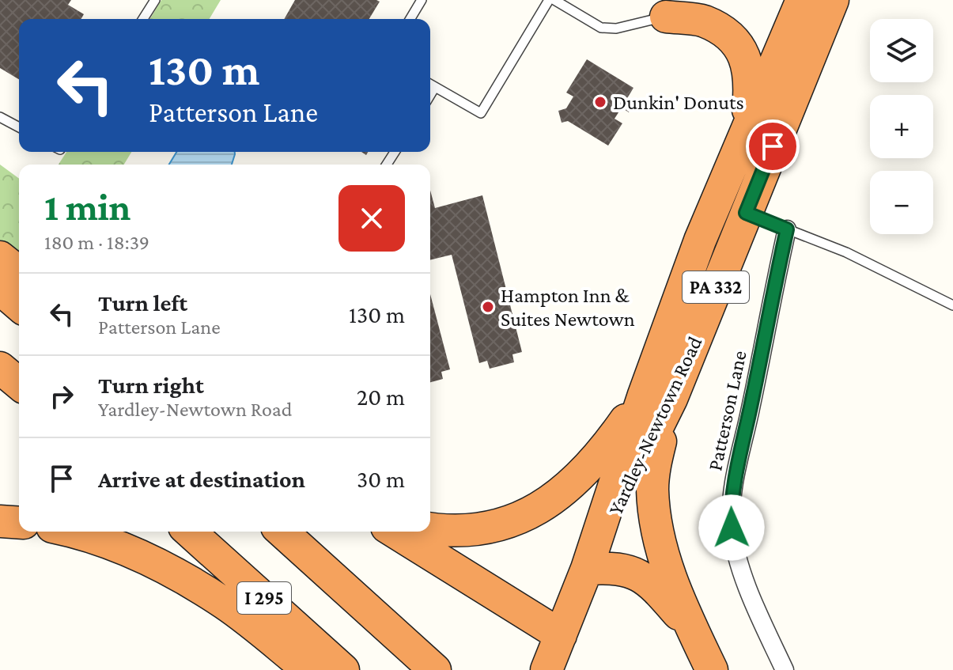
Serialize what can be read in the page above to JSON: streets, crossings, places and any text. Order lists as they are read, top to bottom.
{
  "streets": {
    "highway": ["PA 332", "Yardley-Newtown Road", "I 295"],
    "street": ["Patterson Lane"]
  },
  "places": ["Dunkin' Donuts", "Hampton Inn & Suites Newtown"],
  "page": {
    "map_buttons": ["+", "−"],
    "turn": ["130 m", "Patterson Lane"],
    "heading": ["1 min", "180 m · 18:39"],
    "list": [
      {
        "name": "Turn left",
        "note": "Patterson Lane",
        "value": "130 m"
      },
      {
        "name": "Turn right",
        "note": "Yardley-Newtown Road",
        "value": "20 m"
      },
      {
        "name": "Arrive at destination",
        "value": "30 m"
      }
    ]
  }
}
